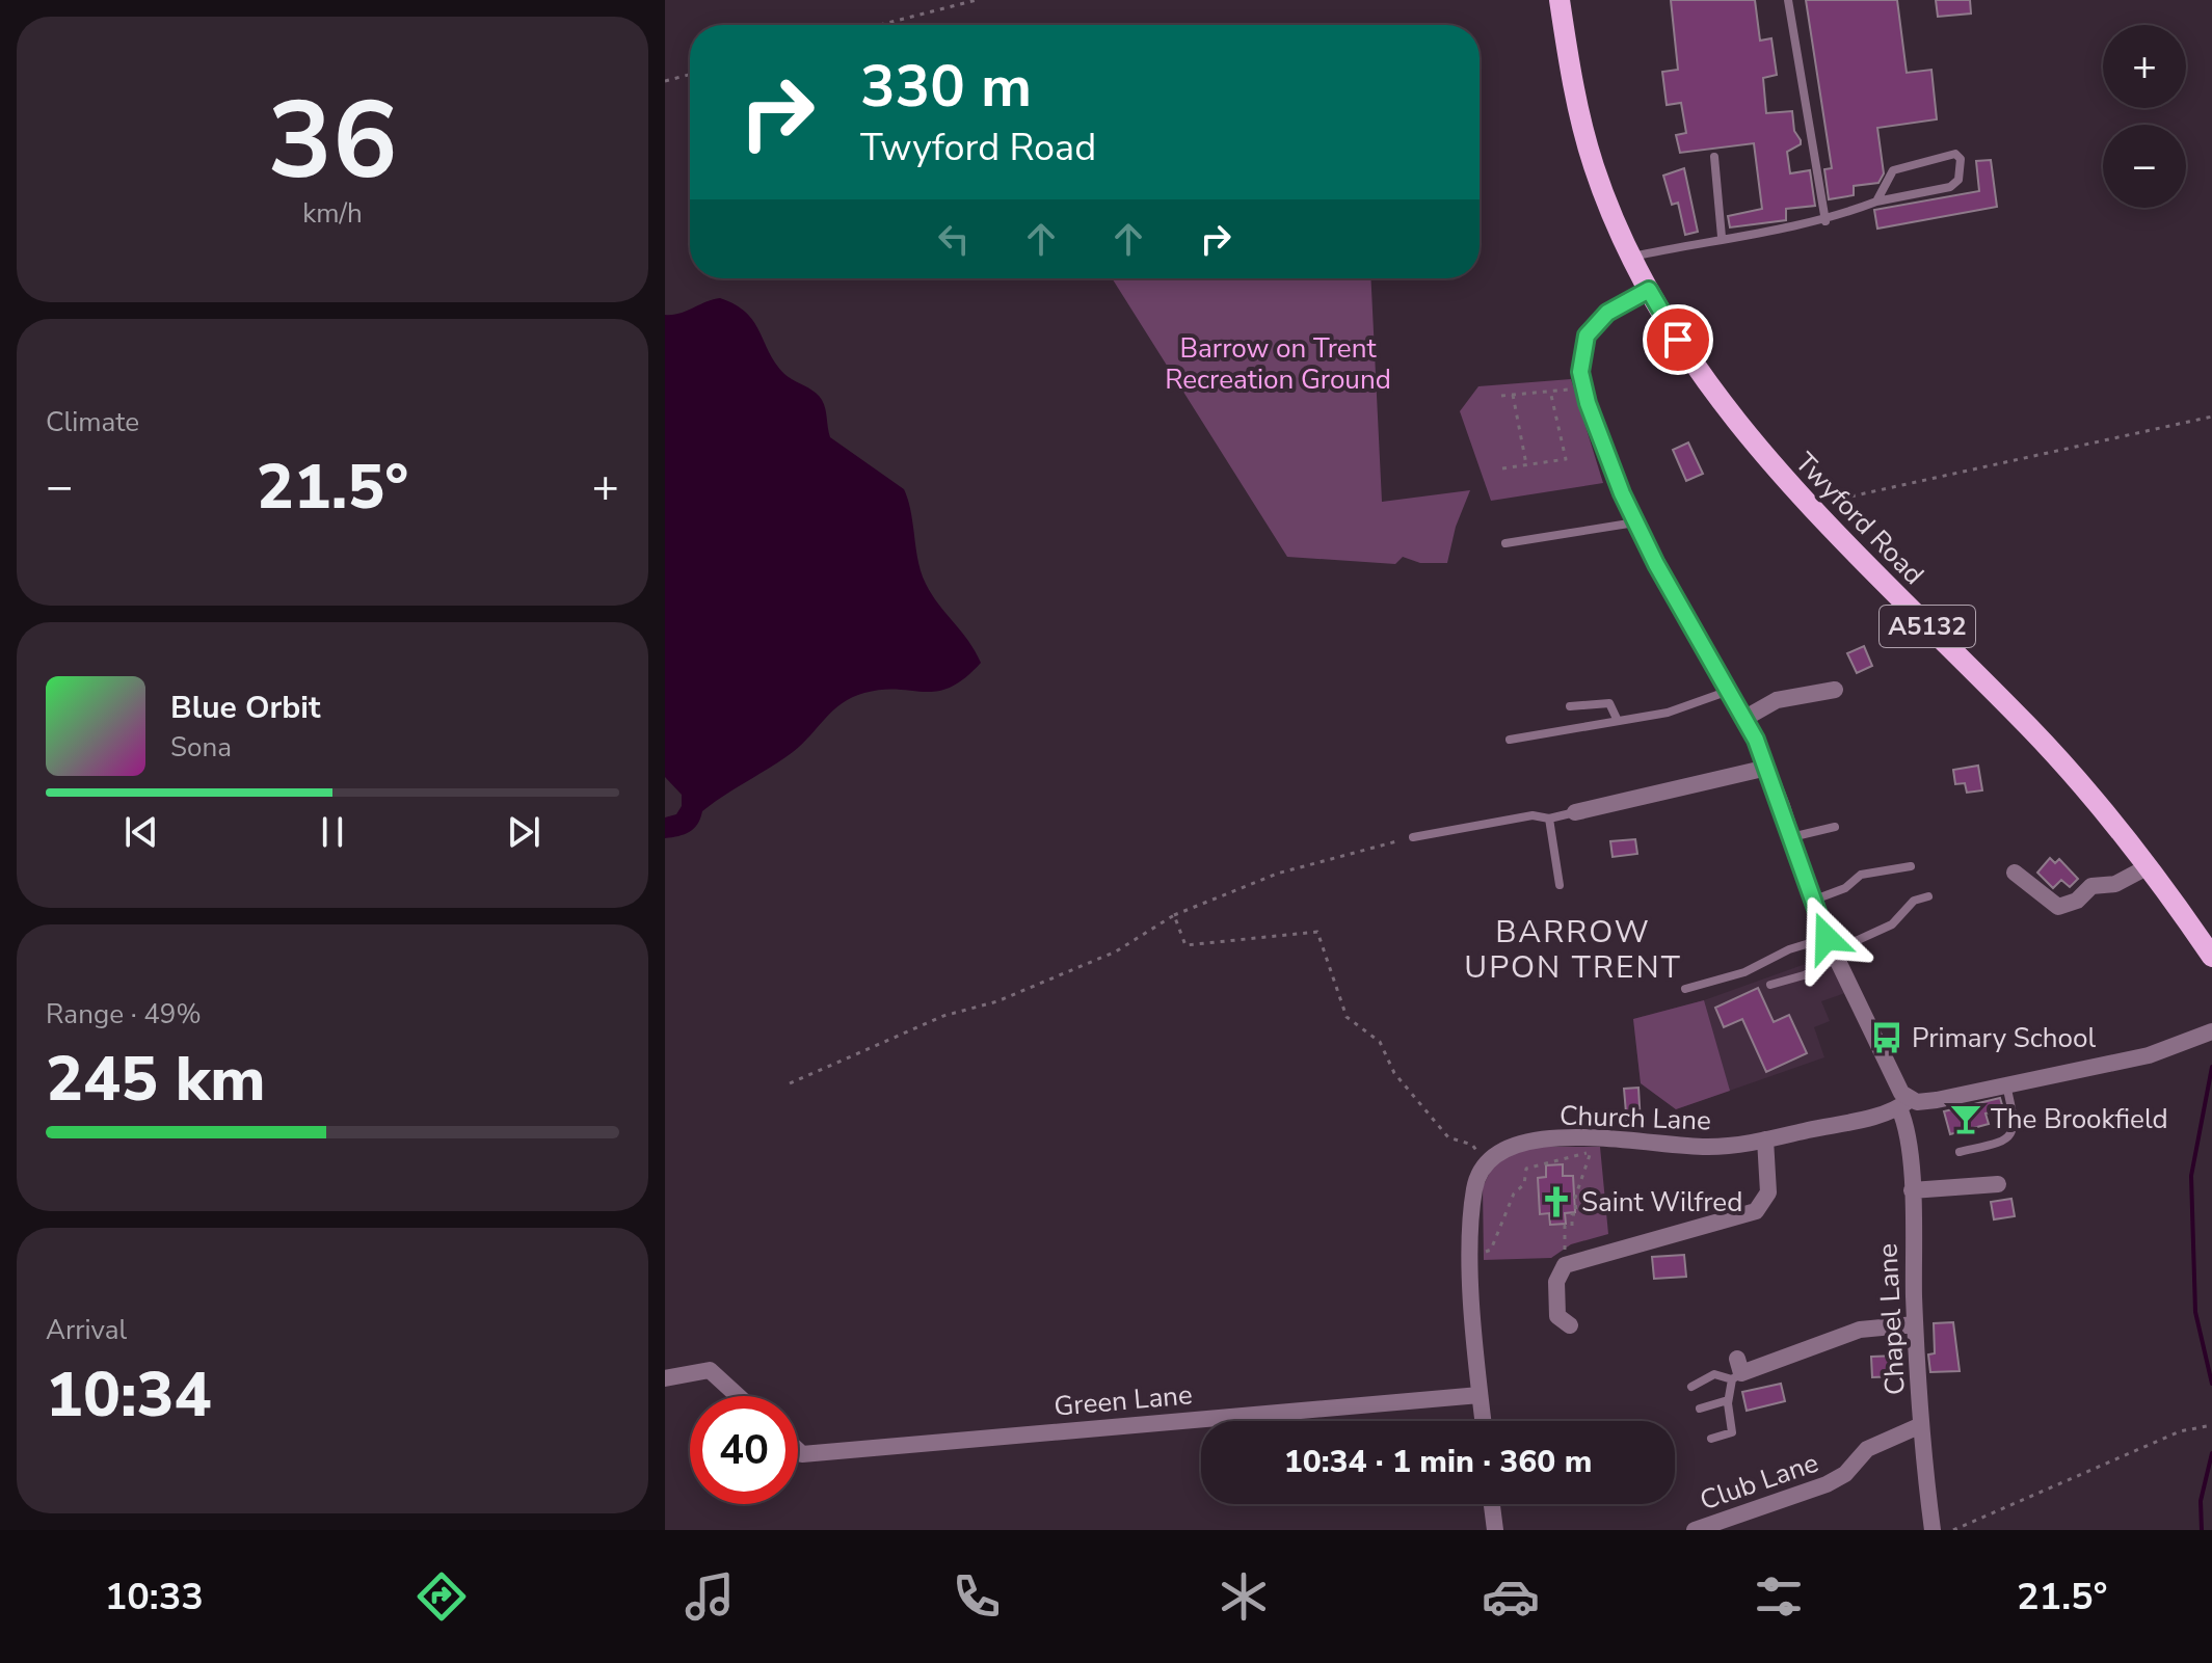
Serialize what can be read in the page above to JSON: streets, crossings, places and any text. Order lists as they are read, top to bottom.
{
  "streets": {
    "main road": ["Twyford Road", "A5132"],
    "street": [
      "Church Lane",
      "Chapel Lane",
      "Green Lane",
      "Club Lane"
    ]
  },
  "crossings": [
    ["Church Lane", "Chapel Lane"],
    ["Chapel Lane", "Club Lane"]
  ],
  "districts": ["BARROW UPON TRENT"],
  "parks": ["Barrow on Trent Recreation Ground"],
  "places": {
    "bus stop": ["Primary School"],
    "bar": ["The Brookfield"],
    "church": ["Saint Wilfred"]
  },
  "page": {
    "tile": [
      ["36", "km/h"],
      "Climate",
      ["Range · 49%", "245 km"],
      ["Arrival", "10:34"]
    ],
    "map_buttons": ["+", "−"],
    "turn": ["330 m", "Twyford Road"],
    "heat": ["−", "21.5°", "+"],
    "song": ["Blue Orbit", "Sona"],
    "limit": "40",
    "trip": "10:34 · 1 min · 360 m",
    "tabs": ["10:33", "21.5°"]
  }
}
